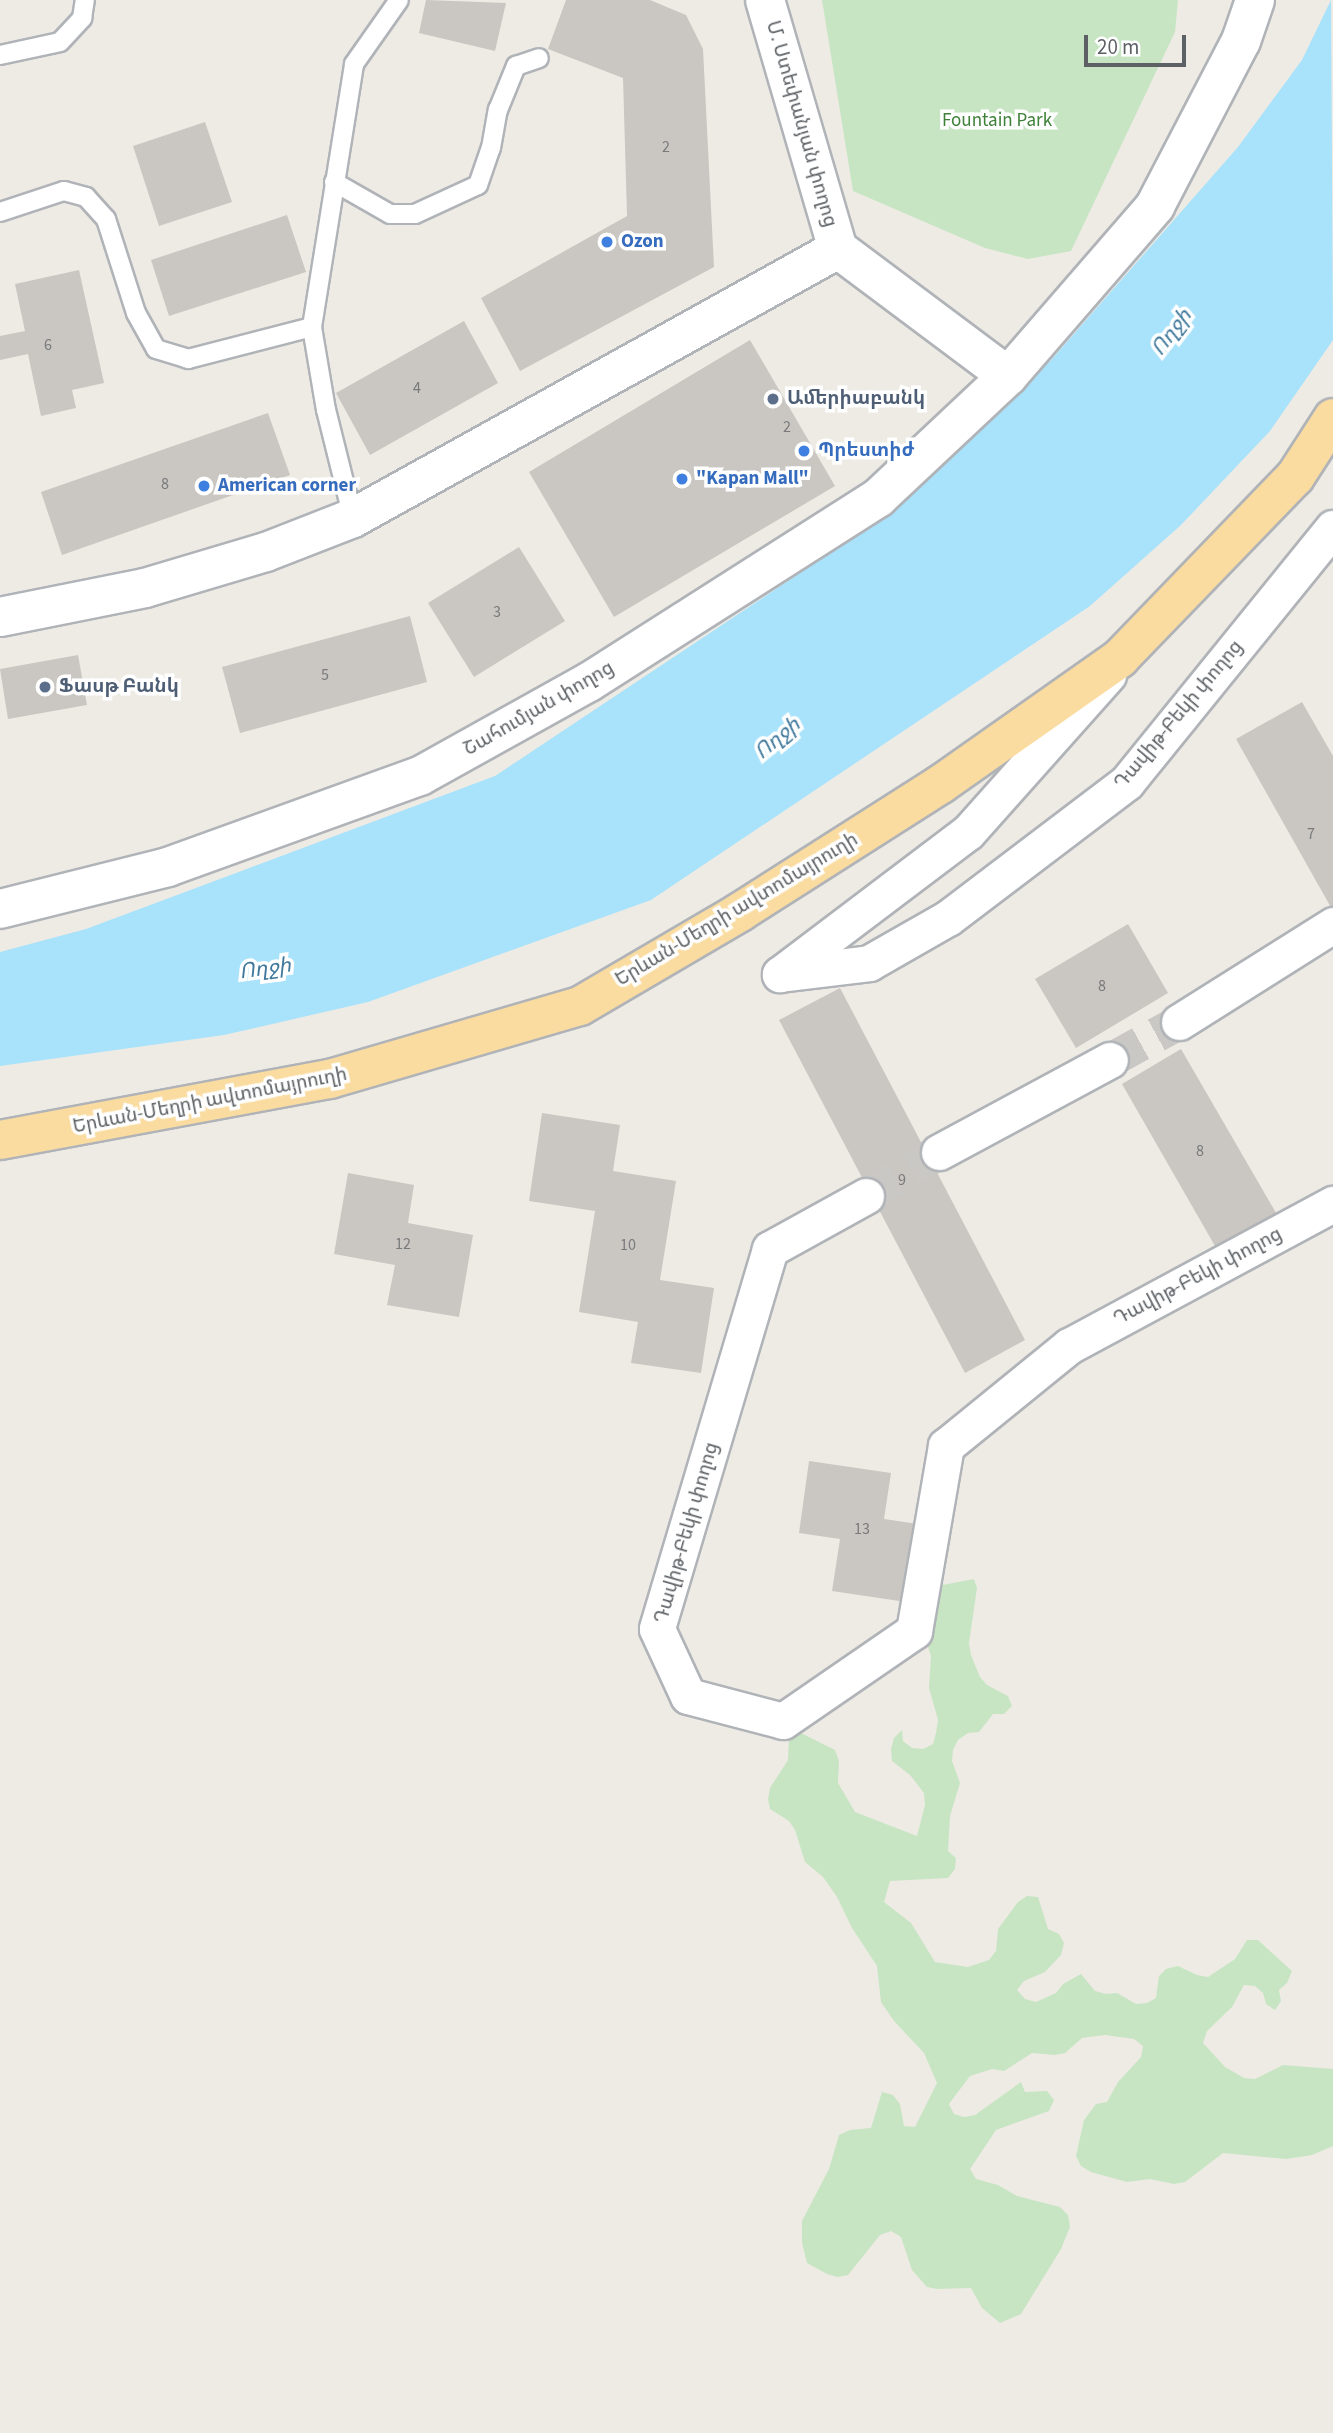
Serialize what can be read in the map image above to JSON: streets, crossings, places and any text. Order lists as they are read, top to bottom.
{
  "streets": {
    "highway": ["Երևան-Մեղրի ավտոմայրուղի"],
    "street": ["Մ. Ստեփանյան փողոց", "Շահումյան փողոց", "Դավիթ-Բեկի փողոց"]
  },
  "crossings": [
    ["Դավիթ-Բեկի փողոց", "Երևան-Մեղրի ավտոմայրուղի"]
  ],
  "water": ["Ողջի"],
  "parks": ["Fountain Park"],
  "places": [
    "Ozon",
    "Ամերիաբանկ",
    "Պրեստիժ",
    "\"Kapan Mall\"",
    "American corner",
    "Ֆասթ Բանկ"
  ],
  "house_numbers": [
    "2",
    "6",
    "4",
    "2",
    "8",
    "3",
    "5",
    "7",
    "8",
    "8",
    "9",
    "12",
    "10",
    "13"
  ],
  "scale_bar": "20 m"
}
